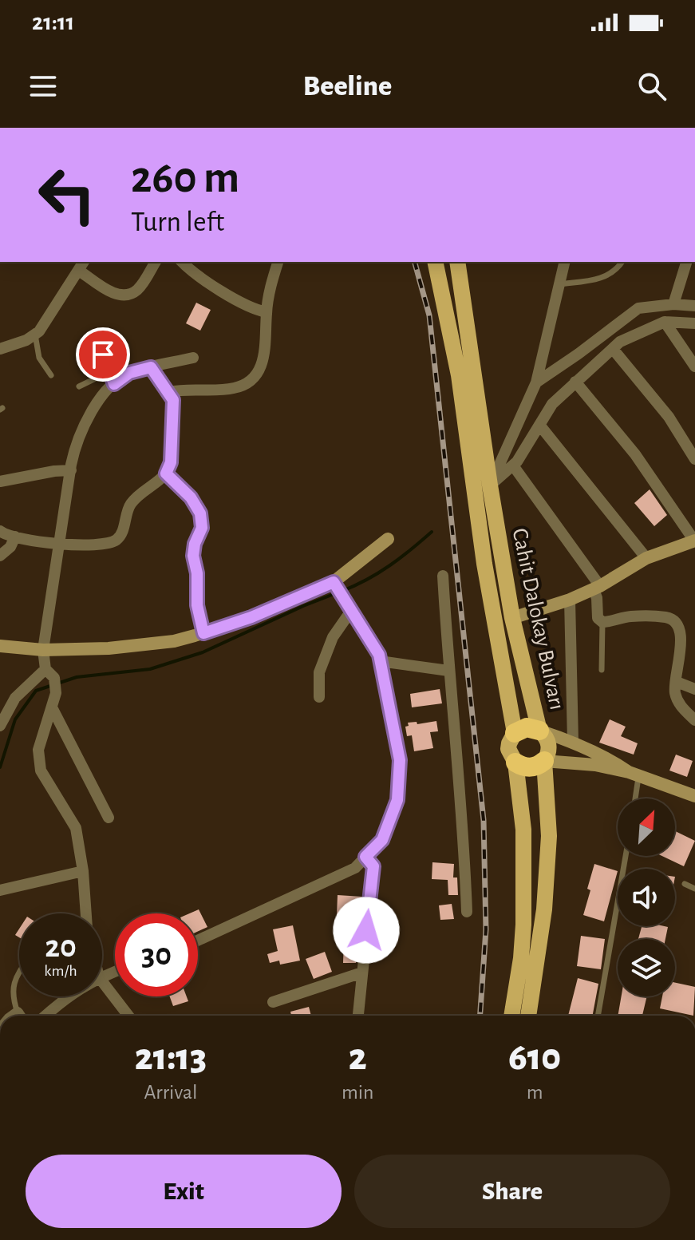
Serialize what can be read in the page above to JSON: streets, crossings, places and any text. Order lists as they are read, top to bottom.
{
  "streets": {
    "main road": ["Cahit Dalokay Bulvarı"]
  },
  "north": "top right",
  "page": {
    "status": "21:11",
    "header": "Beeline",
    "turn": ["260 m", "Turn left"],
    "speed": "20 km/h",
    "limit": "30",
    "eta": [
      "21:13",
      "Arrival",
      "2",
      "min",
      "610",
      "m"
    ],
    "buttons": ["Exit", "Share"]
  }
}
